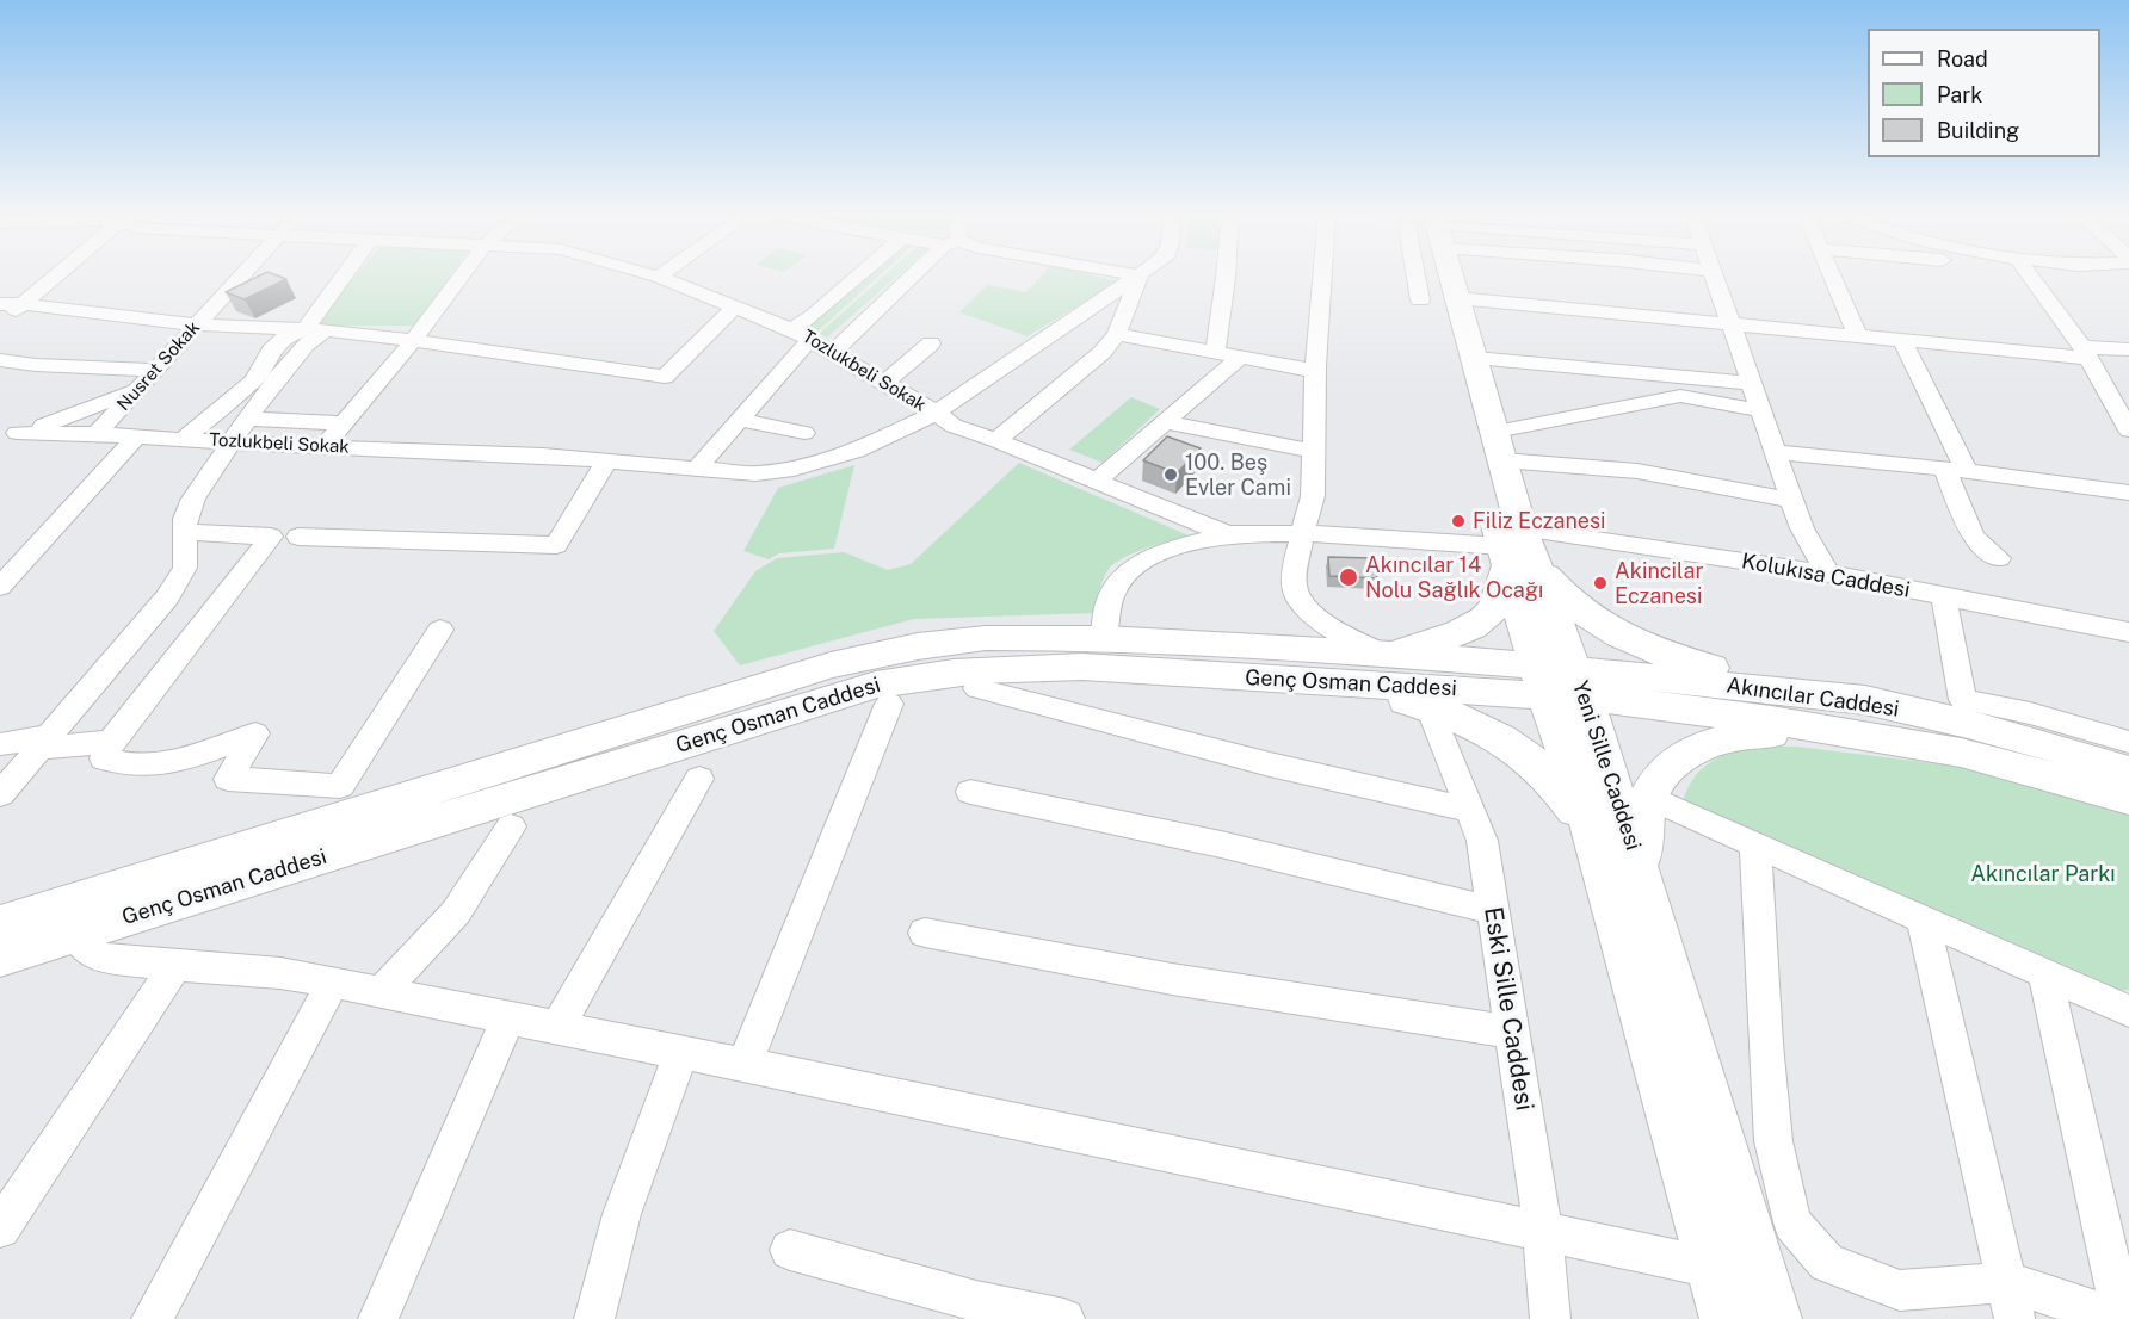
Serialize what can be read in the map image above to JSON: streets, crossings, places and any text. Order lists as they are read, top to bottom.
{
  "streets": {
    "main road": ["Genç Osman Caddesi", "Akıncılar Caddesi", "Yeni Sille Caddesi"],
    "street": [
      "Nusret Sokak",
      "Tozlukbeli Sokak",
      "Kolukısa Caddesi",
      "Eski Sille Caddesi"
    ]
  },
  "crossings": [
    ["Nusret Sokak", "Tozlukbeli Sokak"],
    ["Kolukısa Caddesi", "Yeni Sille Caddesi"],
    ["Genç Osman Caddesi", "Akıncılar Caddesi"],
    ["Genç Osman Caddesi", "Yeni Sille Caddesi"],
    ["Akıncılar Caddesi", "Yeni Sille Caddesi"]
  ],
  "parks": ["Akıncılar Parkı"],
  "places": [
    "100. Beş Evler Cami",
    "Filiz Eczanesi",
    "Akıncılar 14 Nolu Sağlık Ocağı",
    "Akincilar Eczanesi"
  ],
  "legend": ["Road", "Park", "Building"]
}
